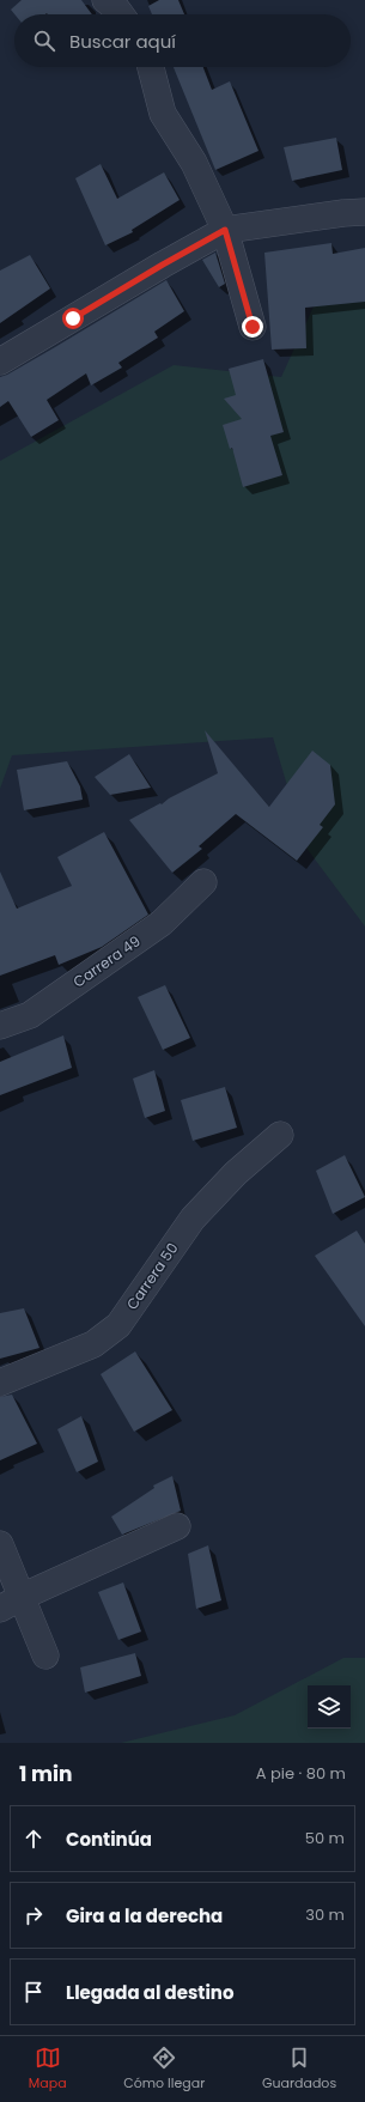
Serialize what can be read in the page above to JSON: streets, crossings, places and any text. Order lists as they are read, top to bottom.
{
  "streets": {
    "street": ["Carrera 49", "Carrera 50"]
  },
  "page": {
    "search": "Buscar aquí",
    "heading": ["1 min", "A pie · 80 m"],
    "list": [
      ["Continúa", "50 m"],
      ["Gira a la derecha", "30 m"],
      "Llegada al destino"
    ],
    "nav": ["Mapa", "Cómo llegar", "Guardados"]
  }
}
